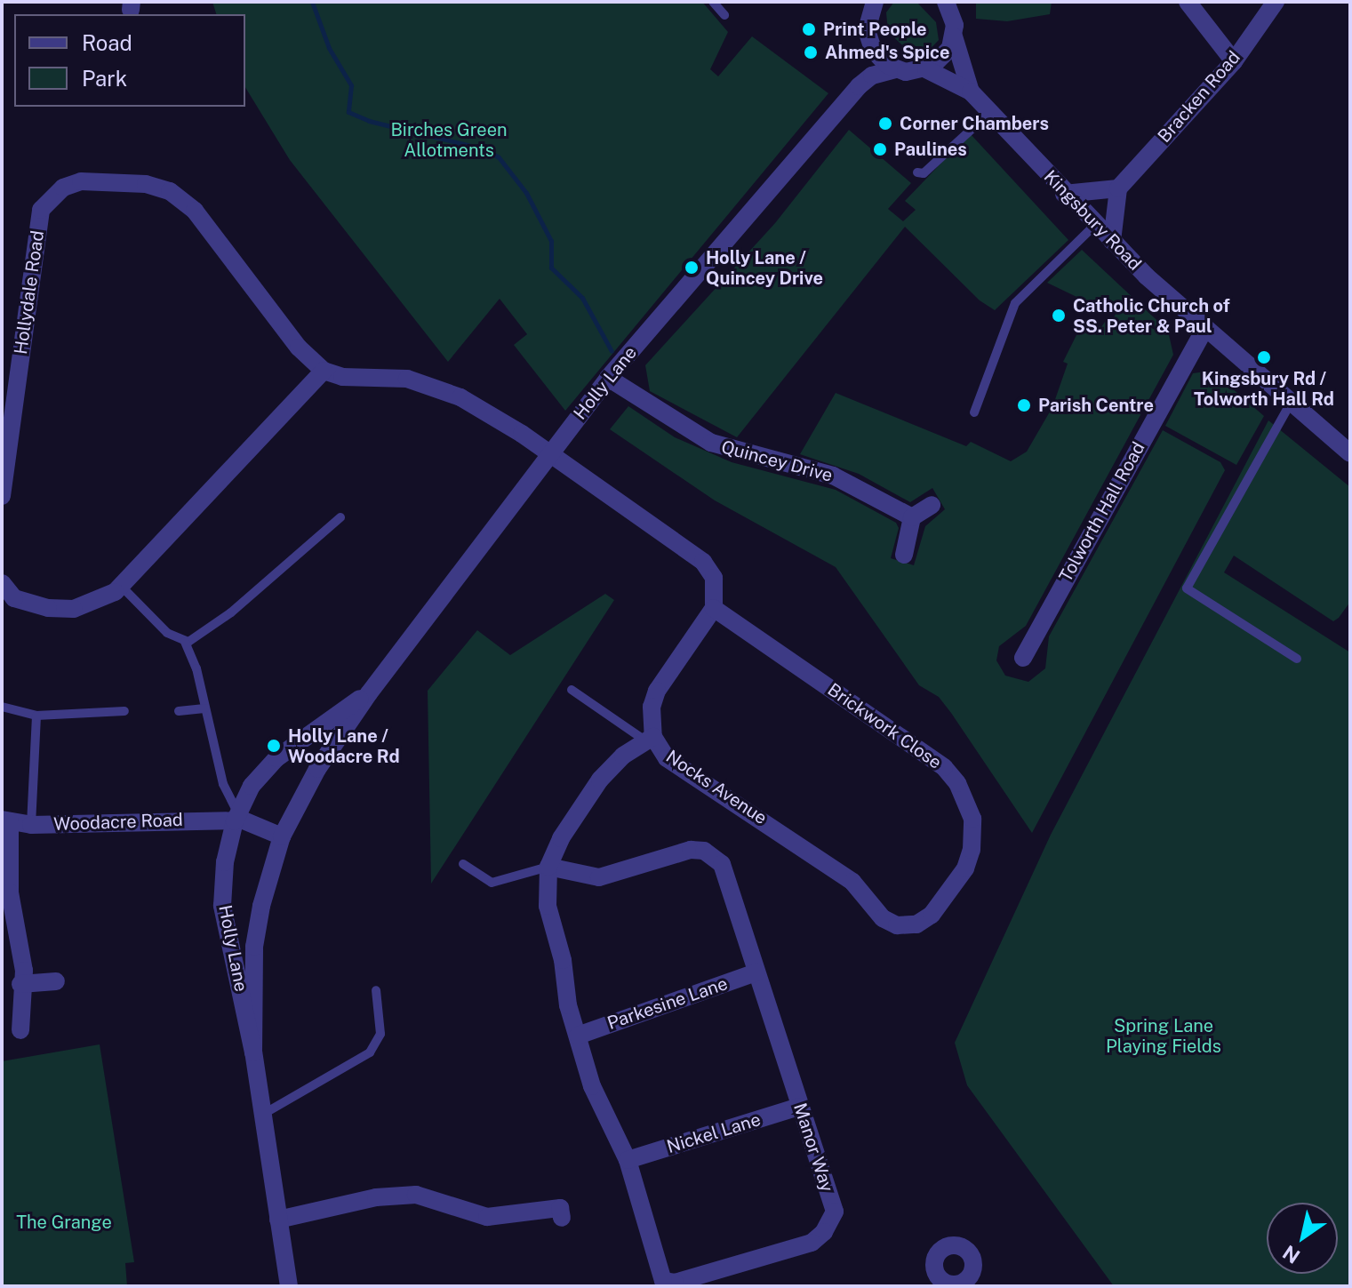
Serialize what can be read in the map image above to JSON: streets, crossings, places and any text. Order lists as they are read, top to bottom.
{
  "streets": {
    "street": [
      "Bracken Road",
      "Kingsbury Road",
      "Hollydale Road",
      "Holly Lane",
      "Quincey Drive",
      "Tolworth Hall Road",
      "Brickwork Close",
      "Nocks Avenue",
      "Woodacre Road",
      "Parkesine Lane",
      "Nickel Lane",
      "Manor Way"
    ]
  },
  "crossings": [
    ["Kingsbury Road", "Tolworth Hall Road"],
    ["Holly Lane", "Quincey Drive"],
    ["Holly Lane", "Woodacre Road"],
    ["Brickwork Close", "Nocks Avenue"],
    ["Nocks Avenue", "Manor Way"],
    ["Parkesine Lane", "Manor Way"],
    ["Nickel Lane", "Manor Way"]
  ],
  "parks": ["Birches Green Allotments", "Spring Lane Playing Fields", "The Grange"],
  "places": [
    "Print People",
    "Ahmed's Spice",
    "Corner Chambers",
    "Paulines",
    "Holly Lane / Quincey Drive",
    "Catholic Church of SS. Peter & Paul",
    "Kingsbury Rd / Tolworth Hall Rd",
    "Parish Centre",
    "Holly Lane / Woodacre Rd"
  ],
  "legend": ["Road", "Park"],
  "north": "bottom left"
}
